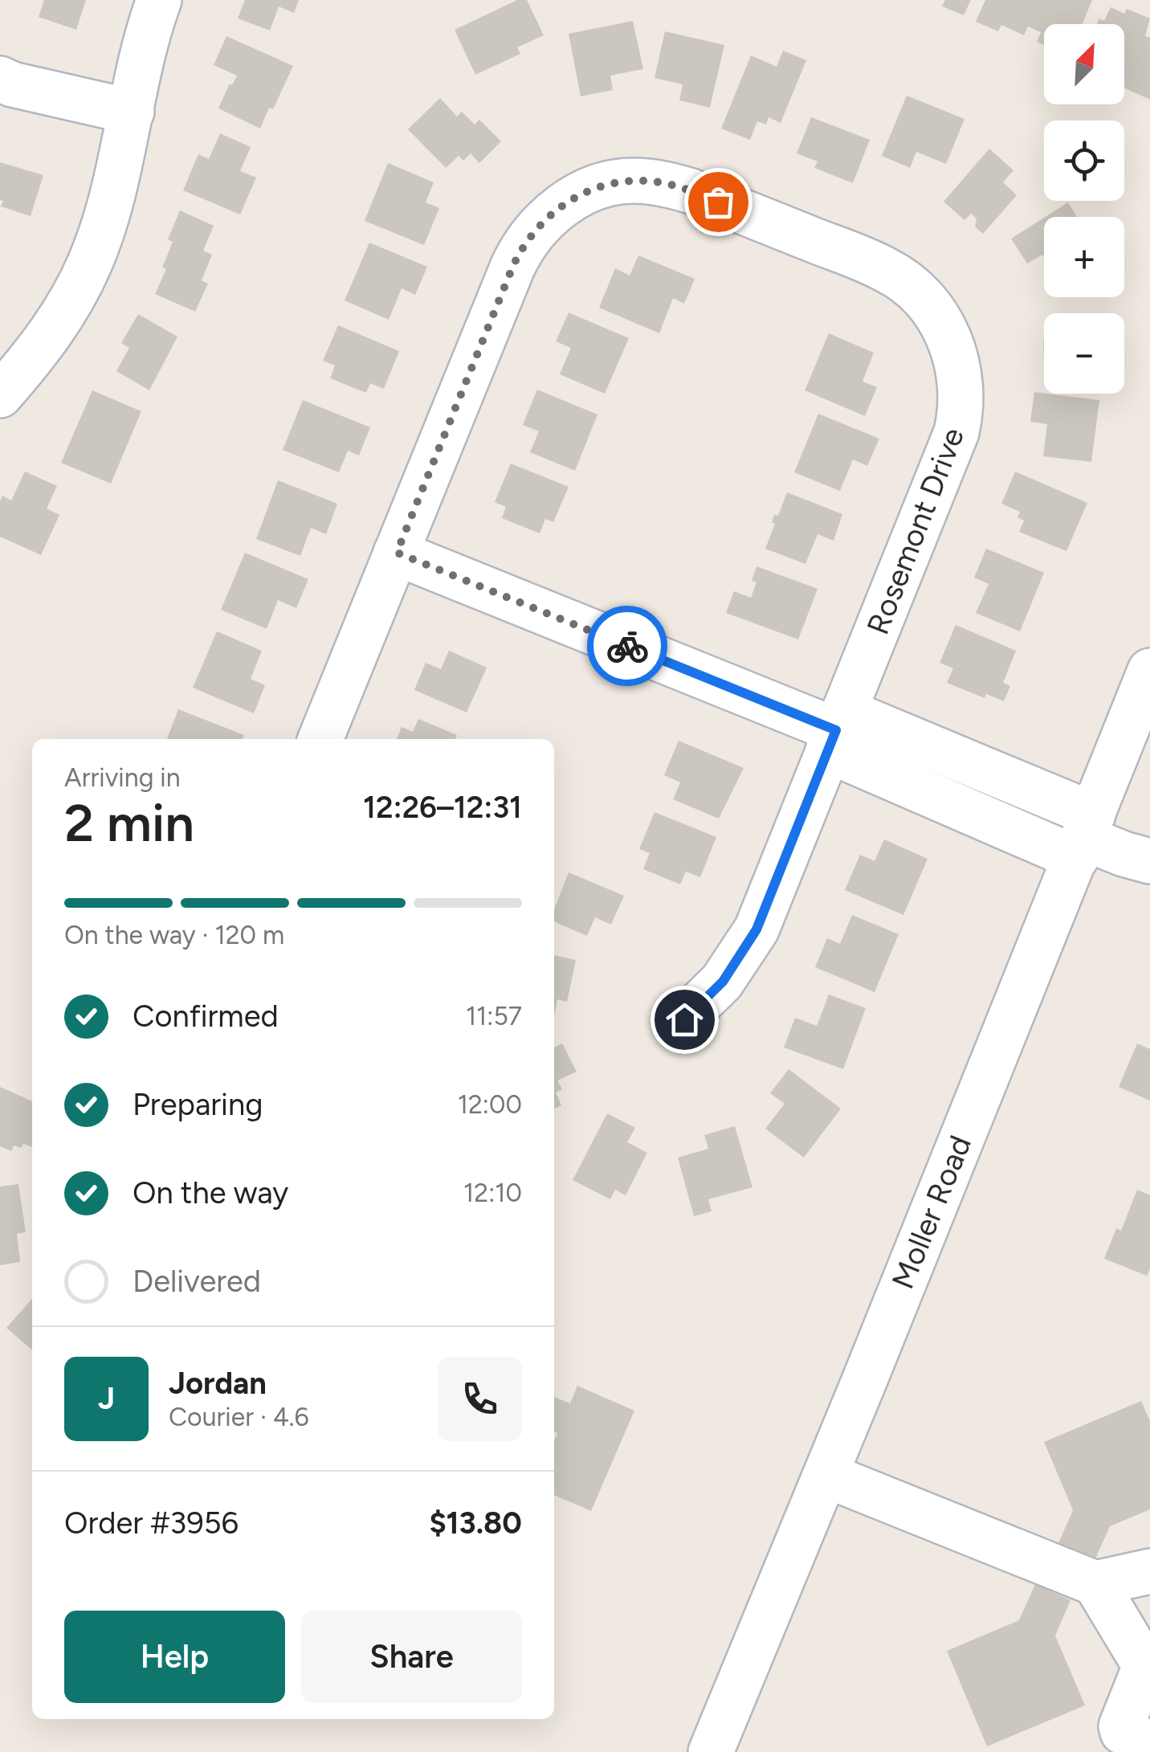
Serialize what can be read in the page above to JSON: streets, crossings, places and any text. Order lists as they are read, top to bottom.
{
  "streets": {
    "street": ["Rosemont Drive", "Moller Road"]
  },
  "north": "top right",
  "page": {
    "map_buttons": ["+", "−"],
    "heading": ["2 min", "Arriving in", "12:26–12:31"],
    "panel": [
      "Jordan",
      "Courier · 4.6",
      "Order #3956",
      "$13.80"
    ],
    "bar": "On the way · 120 m",
    "list": [
      ["Confirmed", "11:57"],
      ["Preparing", "12:00"],
      ["On the way", "12:10"],
      "Delivered"
    ],
    "round": "J",
    "buttons": ["Help", "Share"]
  }
}
